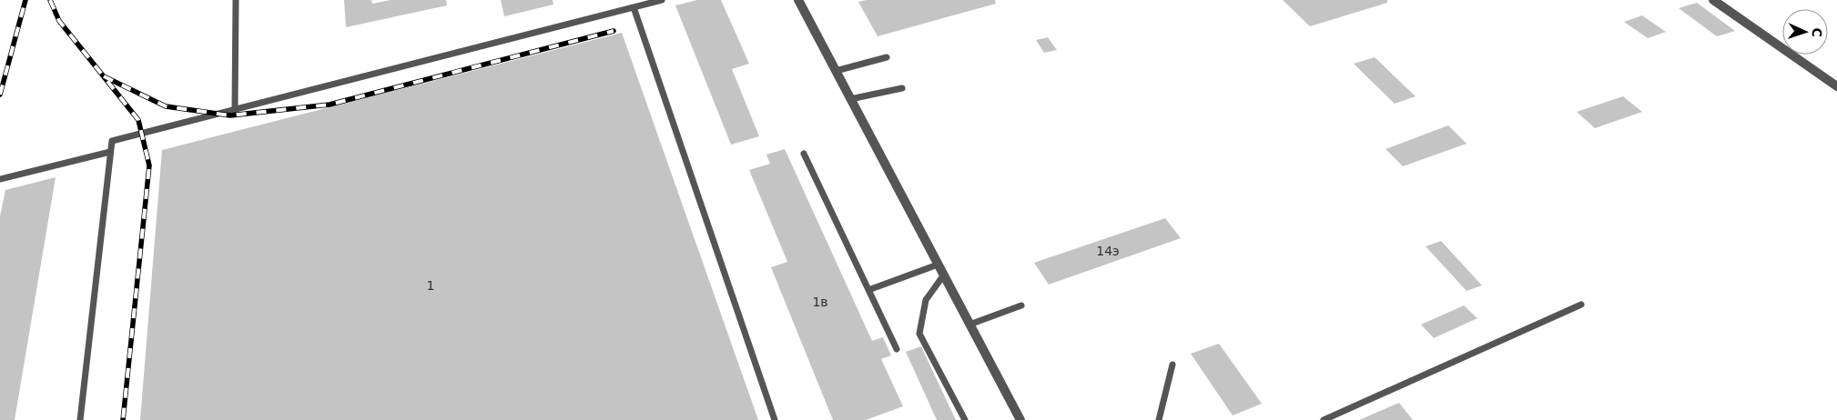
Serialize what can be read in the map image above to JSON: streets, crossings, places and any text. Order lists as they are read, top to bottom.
{
  "house_numbers": ["14э", "1", "1в"],
  "north": "right"
}
